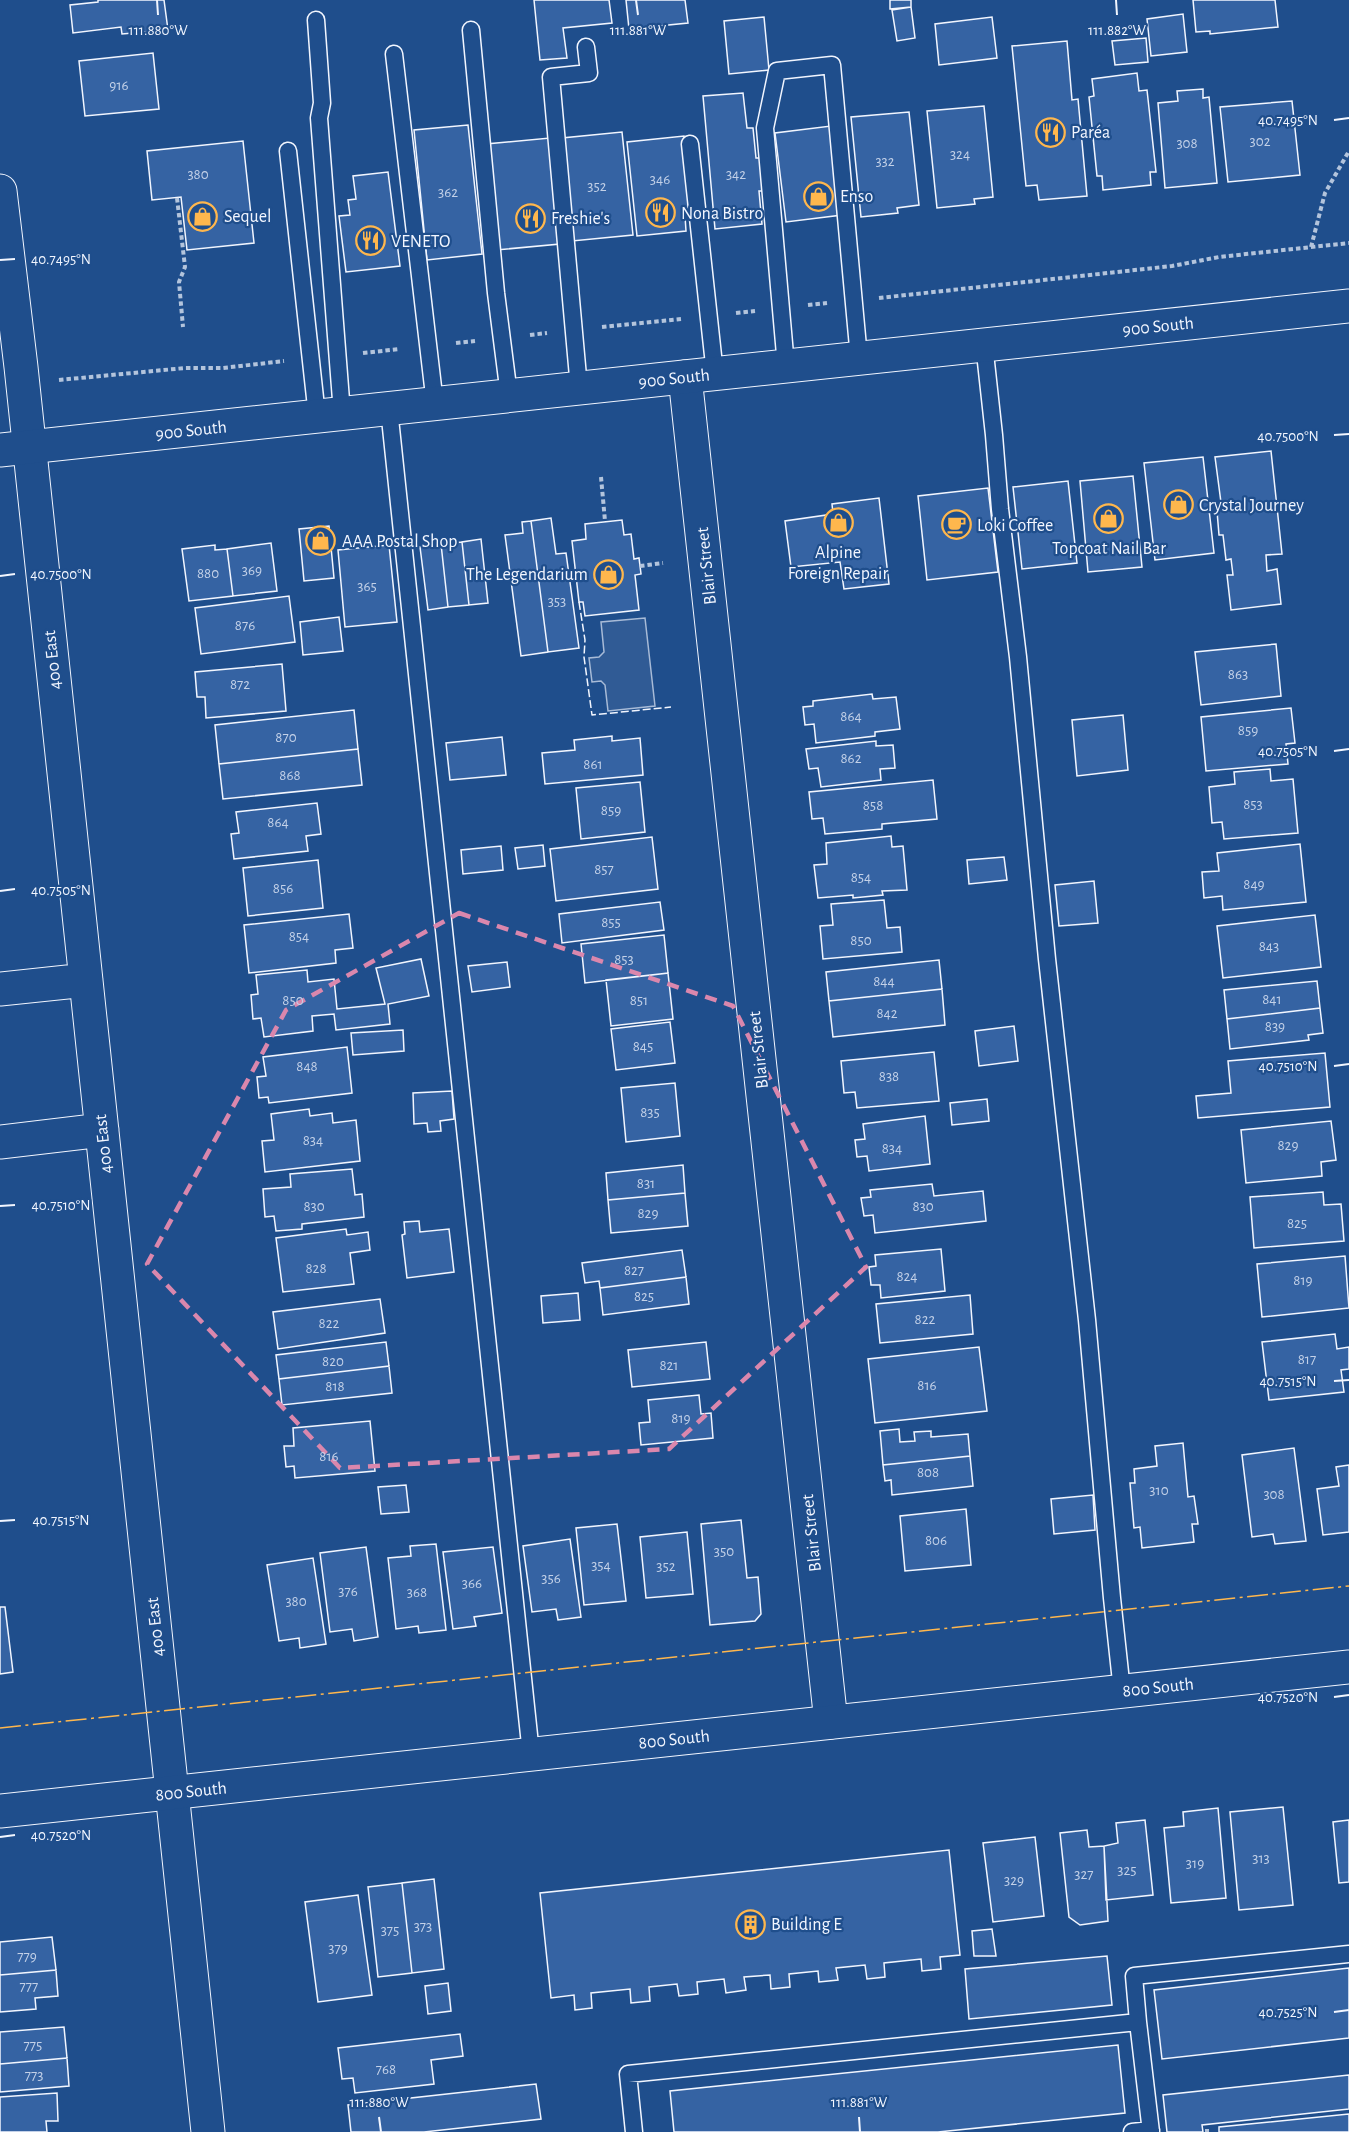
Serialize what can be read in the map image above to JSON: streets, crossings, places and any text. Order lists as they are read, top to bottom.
{
  "streets": {
    "street": [
      "900 South",
      "Blair Street",
      "400 East",
      "800 South"
    ]
  },
  "crossings": [
    ["900 South", "Blair Street"],
    ["900 South", "400 East"],
    ["Blair Street", "800 South"],
    ["400 East", "800 South"]
  ],
  "places": {
    "restaurant": [
      "Paréa",
      "Nona Bistro",
      "Freshie's",
      "VENETO"
    ],
    "shop": [
      "Enso",
      "Sequel",
      "Crystal Journey",
      "Topcoat Nail Bar",
      "Alpine Foreign Repair",
      "AAA Postal Shop",
      "The Legendarium"
    ],
    "cafe": ["Loki Coffee"],
    "building": ["Building E"]
  },
  "house_numbers": [
    "916",
    "302",
    "308",
    "324",
    "332",
    "380",
    "342",
    "346",
    "352",
    "362",
    "369",
    "880",
    "365",
    "353",
    "876",
    "863",
    "872",
    "864",
    "859",
    "870",
    "862",
    "861",
    "868",
    "853",
    "858",
    "859",
    "864",
    "857",
    "854",
    "849",
    "856",
    "855",
    "854",
    "850",
    "843",
    "853",
    "844",
    "841",
    "850",
    "851",
    "842",
    "839",
    "845",
    "848",
    "838",
    "835",
    "834",
    "829",
    "834",
    "831",
    "830",
    "830",
    "829",
    "825",
    "828",
    "827",
    "824",
    "819",
    "825",
    "822",
    "822",
    "817",
    "820",
    "821",
    "816",
    "818",
    "819",
    "816",
    "808",
    "310",
    "308",
    "806",
    "350",
    "354",
    "352",
    "356",
    "366",
    "376",
    "368",
    "380",
    "313",
    "319",
    "325",
    "327",
    "329",
    "373",
    "375",
    "379",
    "779",
    "777",
    "775",
    "768",
    "773"
  ],
  "coordinates": [
    "111.880°W",
    "111.881°W",
    "111.882°W",
    "40.7495°N",
    "40.7500°N",
    "40.7505°N",
    "40.7510°N",
    "40.7515°N",
    "40.7520°N",
    "40.7525°N"
  ]
}
